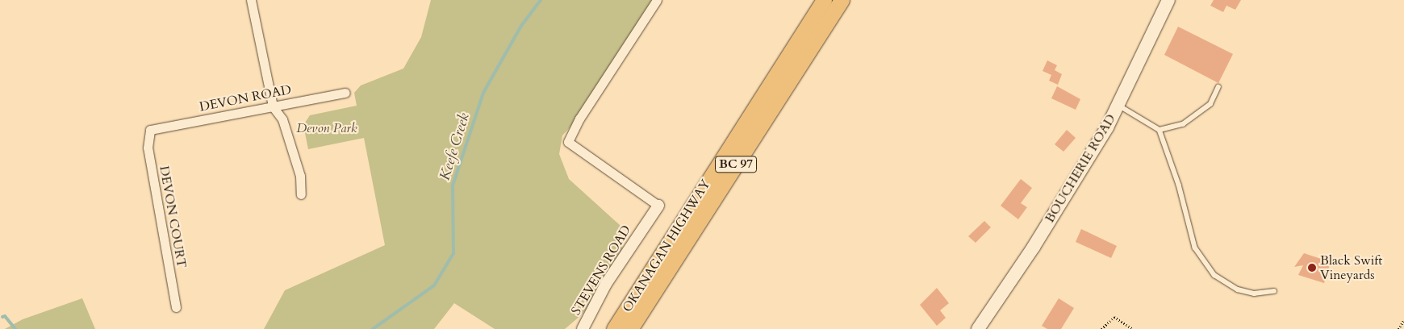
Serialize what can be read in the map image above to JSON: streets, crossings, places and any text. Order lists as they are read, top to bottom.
{
  "streets": {
    "highway": ["BC 97", "OKANAGAN HIGHWAY"],
    "main road": ["BOUCHERIE ROAD"],
    "street": ["DEVON ROAD", "DEVON COURT", "STEVENS ROAD"]
  },
  "crossings": [
    ["DEVON ROAD", "DEVON COURT"]
  ],
  "water": ["Keefe Creek"],
  "parks": ["Devon Park"],
  "places": ["Black Swift Vineyards"]
}
